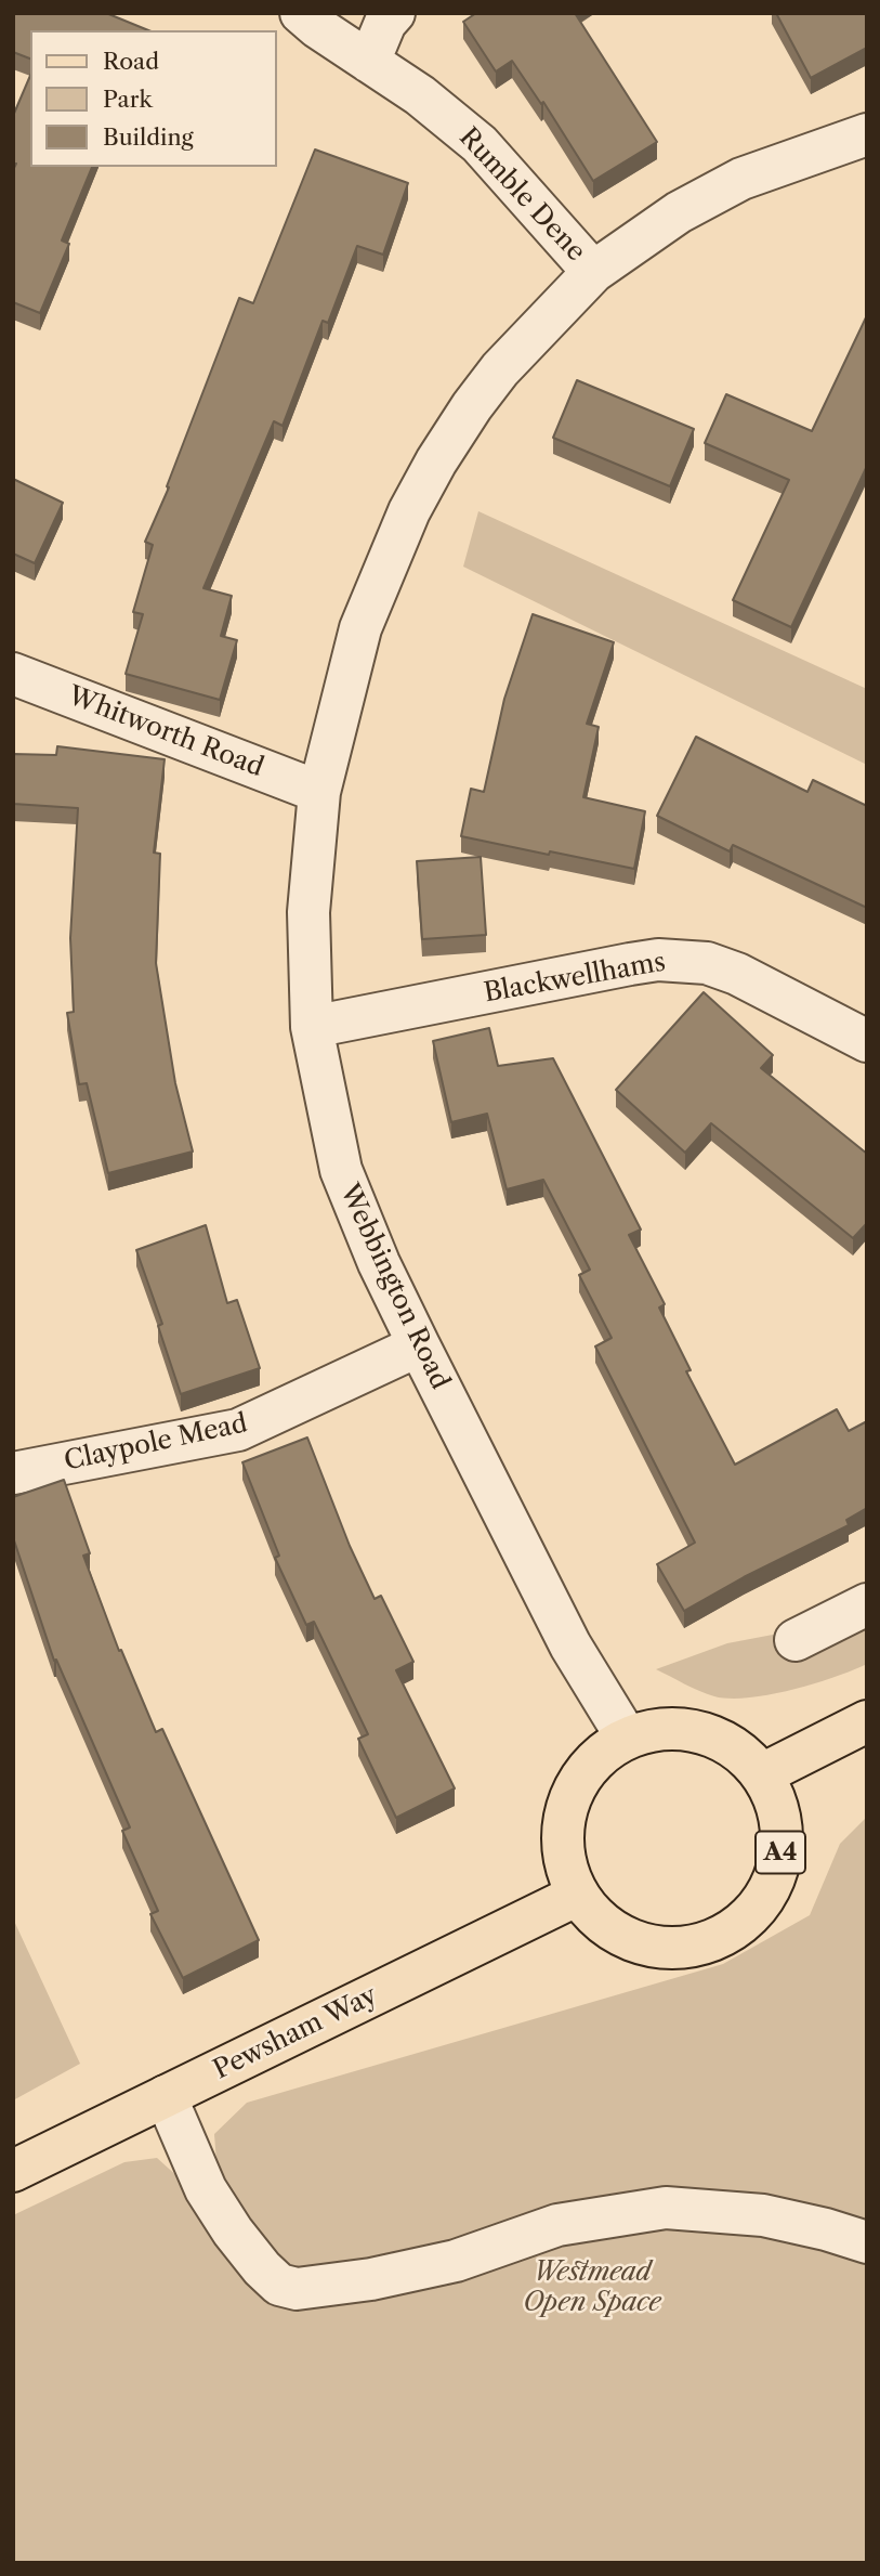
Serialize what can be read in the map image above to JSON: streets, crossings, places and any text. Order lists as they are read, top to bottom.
{
  "streets": {
    "main road": ["A4", "Pewsham Way"],
    "street": [
      "Rumble Dene",
      "Whitworth Road",
      "Blackwellhams",
      "Webbington Road",
      "Claypole Mead"
    ]
  },
  "crossings": [
    ["Rumble Dene", "Webbington Road"],
    ["Whitworth Road", "Webbington Road"],
    ["Blackwellhams", "Webbington Road"],
    ["Webbington Road", "Claypole Mead"],
    ["Webbington Road", "A4"],
    ["Webbington Road", "Pewsham Way"],
    ["A4", "Pewsham Way"]
  ],
  "parks": ["Westmead Open Space"],
  "legend": ["Road", "Park", "Building"]
}
